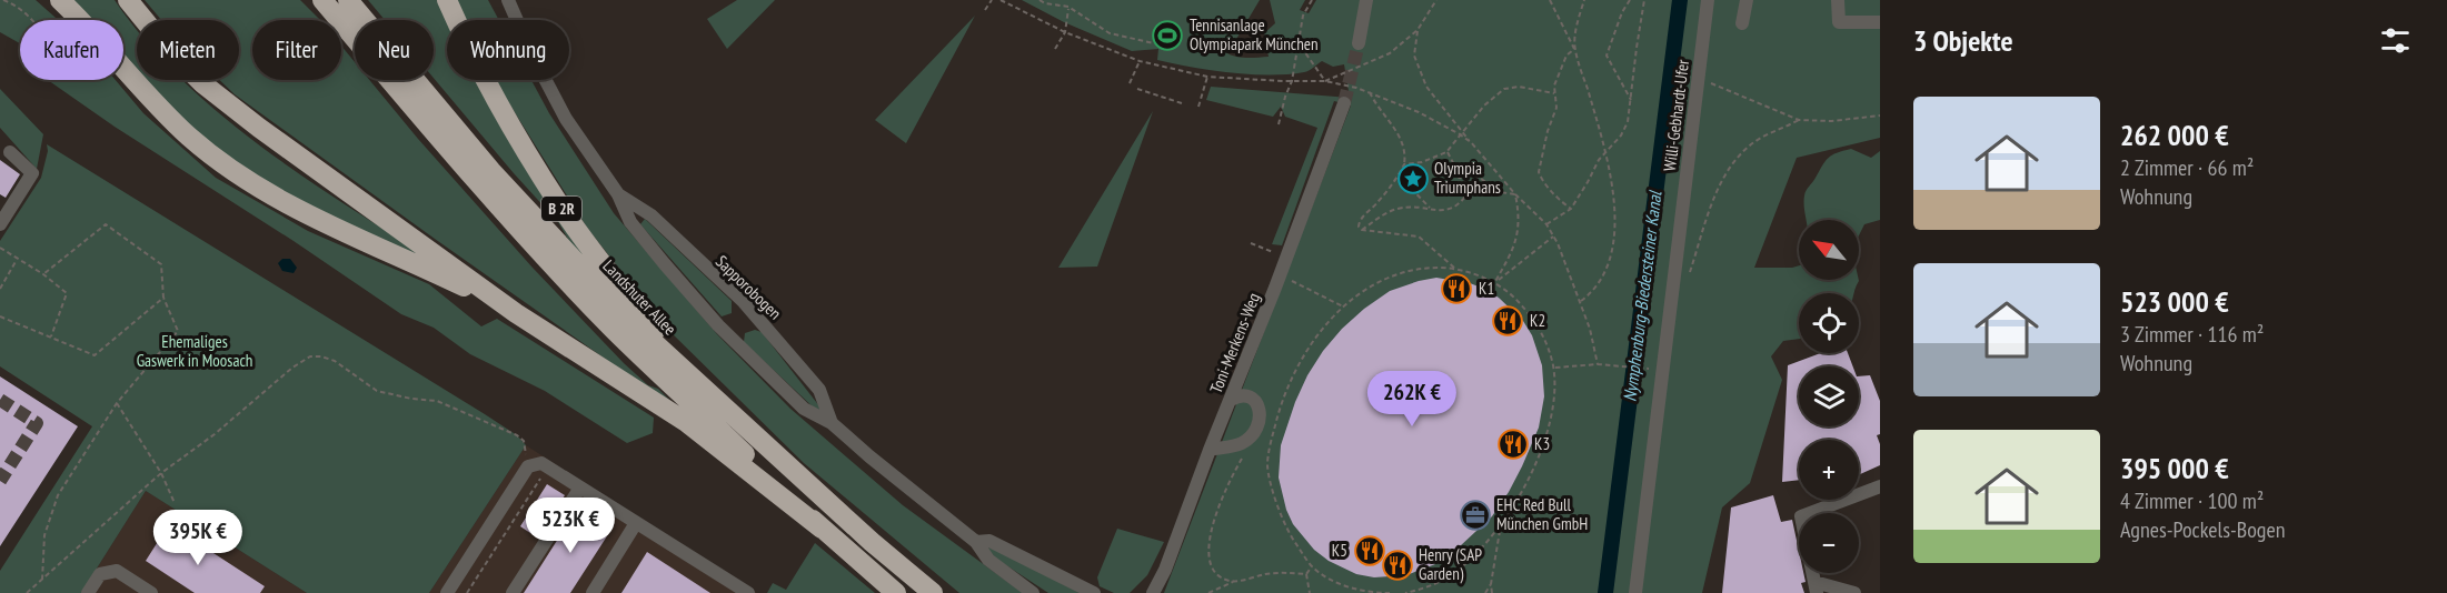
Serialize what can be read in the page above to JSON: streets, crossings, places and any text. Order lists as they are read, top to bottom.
{
  "streets": {
    "highway": ["B 2R", "Landshuter Allee"],
    "street": ["Willi-Gebhardt-Ufer", "Sapporobogen", "Toni-Merkens-Weg"]
  },
  "crossings": [
    ["B 2R", "Landshuter Allee"]
  ],
  "water": ["Nymphenburg-Biedersteiner Kanal"],
  "parks": ["Ehemaliges Gaswerk in Moosach"],
  "places": {
    "sports": ["Tennisanlage Olympiapark München"],
    "place": ["Olympia Triumphans"],
    "restaurant": [
      "K1",
      "K2",
      "K3",
      "K5",
      "Henry (SAP Garden)"
    ],
    "office": ["EHC Red Bull München GmbH"]
  },
  "north": "top left",
  "page": {
    "heading": "3 Objekte",
    "chip": [
      "Kaufen",
      "Mieten",
      "Filter",
      "Neu",
      "Wohnung"
    ],
    "list": [
      {
        "name": "262 000 €",
        "note": "2 Zimmer · 66 m² · Wohnung"
      },
      {
        "name": "523 000 €",
        "note": "3 Zimmer · 116 m² · Wohnung"
      },
      {
        "name": "395 000 €",
        "note": "4 Zimmer · 100 m² · Agnes-Pockels-Bogen"
      }
    ],
    "map_buttons": ["+", "−"],
    "price": ["262K €", "523K €", "395K €"]
  }
}
